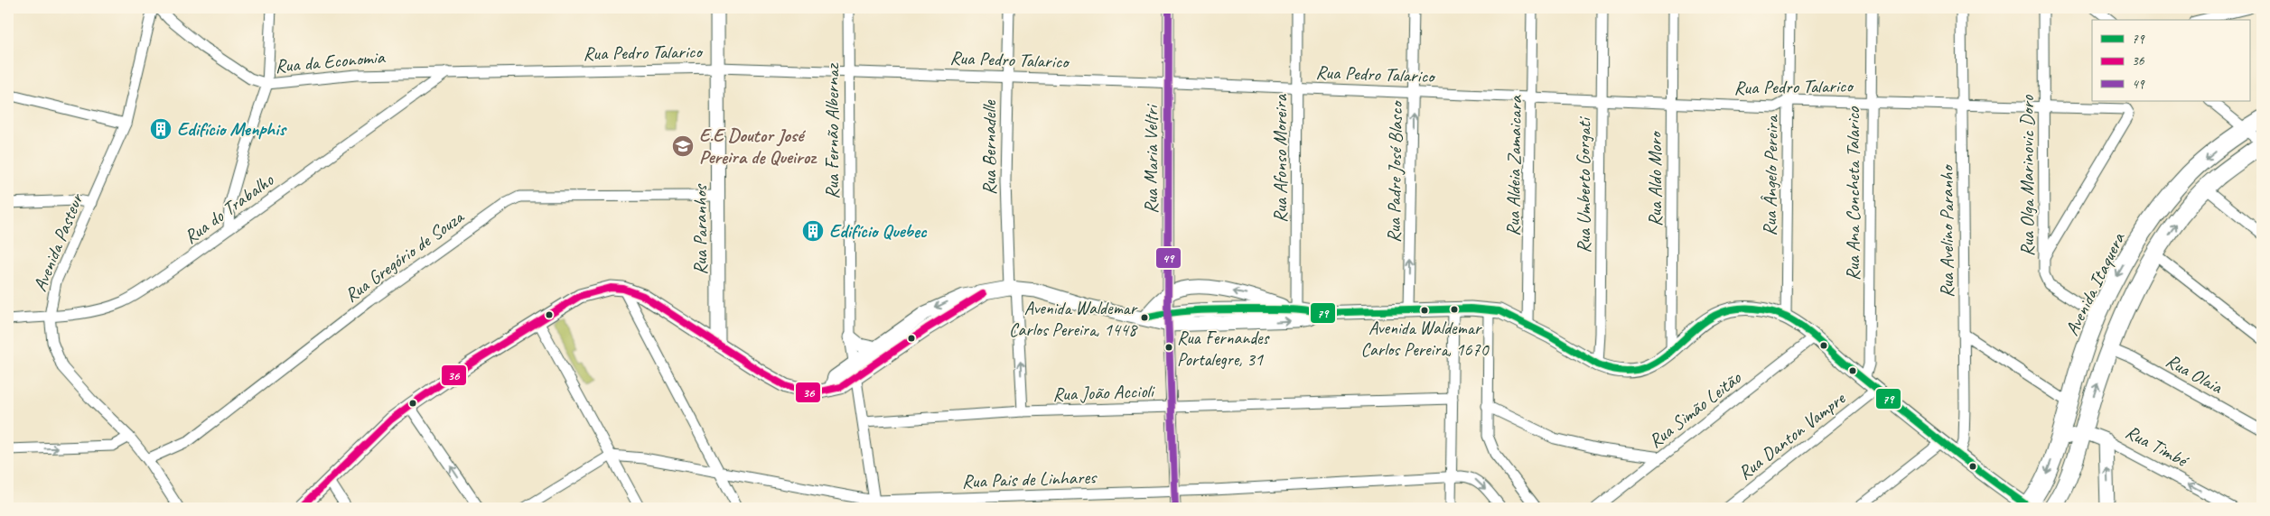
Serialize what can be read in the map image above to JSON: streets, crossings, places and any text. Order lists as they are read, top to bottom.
{
  "streets": {
    "main road": ["Avenida Itaquera"],
    "street": [
      "Rua Pedro Talarico",
      "Rua da Economia",
      "Rua Fernão Albernaz",
      "Rua Bernadelle",
      "Rua Afonso Moreira",
      "Rua Maria Veltri",
      "Rua Aldeia Zamaicara",
      "Rua Padre José Blasco",
      "Rua Ângelo Pereira",
      "Rua Olga Marinovic Doro",
      "Rua Aldo Moro",
      "Rua Umberto Gorgati",
      "Rua Ana Concheta Talarico",
      "Rua do Trabalho",
      "Rua Paranhos",
      "Rua Avelino Paranho",
      "Avenida Pasteur",
      "Rua Gregório de Souza",
      "Rua Olaia",
      "Rua João Accioli",
      "Rua Simão Leitão",
      "Rua Danton Vampre",
      "Rua Timbé",
      "Rua Pais de Linhares"
    ]
  },
  "crossings": [
    ["Rua Pedro Talarico", "Rua da Economia"],
    ["Rua Pedro Talarico", "Rua Fernão Albernaz"],
    ["Rua Pedro Talarico", "Rua Bernadelle"],
    ["Rua Pedro Talarico", "Rua Afonso Moreira"],
    ["Rua Pedro Talarico", "Rua Maria Veltri"],
    ["Rua Pedro Talarico", "Rua Aldeia Zamaicara"],
    ["Rua Pedro Talarico", "Rua Padre José Blasco"],
    ["Rua Pedro Talarico", "Rua Ângelo Pereira"],
    ["Rua Pedro Talarico", "Rua Olga Marinovic Doro"],
    ["Rua Pedro Talarico", "Rua Aldo Moro"],
    ["Rua Pedro Talarico", "Rua Umberto Gorgati"],
    ["Rua Pedro Talarico", "Rua Ana Concheta Talarico"],
    ["Rua Pedro Talarico", "Rua do Trabalho"],
    ["Rua Pedro Talarico", "Rua Paranhos"],
    ["Rua Pedro Talarico", "Rua Avelino Paranho"],
    ["Rua da Economia", "Rua do Trabalho"],
    ["Rua Fernão Albernaz", "Rua João Accioli"],
    ["Rua Fernão Albernaz", "Rua Pais de Linhares"],
    ["Rua Bernadelle", "Rua João Accioli"],
    ["Rua Maria Veltri", "Rua João Accioli"],
    ["Rua Maria Veltri", "Rua Pais de Linhares"],
    ["Rua Olga Marinovic Doro", "Avenida Itaquera"],
    ["Rua do Trabalho", "Avenida Pasteur"],
    ["Rua Paranhos", "Rua Gregório de Souza"],
    ["Avenida Pasteur", "Rua Gregório de Souza"],
    ["Avenida Itaquera", "Rua Olaia"],
    ["Avenida Itaquera", "Rua Timbé"]
  ],
  "one_way": ["Rua Padre José Blasco", "Rua Timbé"],
  "places": {
    "building": ["Edifício Menphis", "Edifício Quebec"],
    "school or university": ["E.E Doutor José Pereira de Queiroz"],
    "other": ["Avenida Waldemar Carlos Pereira, 1670", "Avenida Waldemar Carlos Pereira, 1448", "Rua Fernandes Portalegre, 31"]
  },
  "lines": ["transit line 49", "transit line 36", "transit line 79"],
  "legend": ["79", "36", "49"]
}
